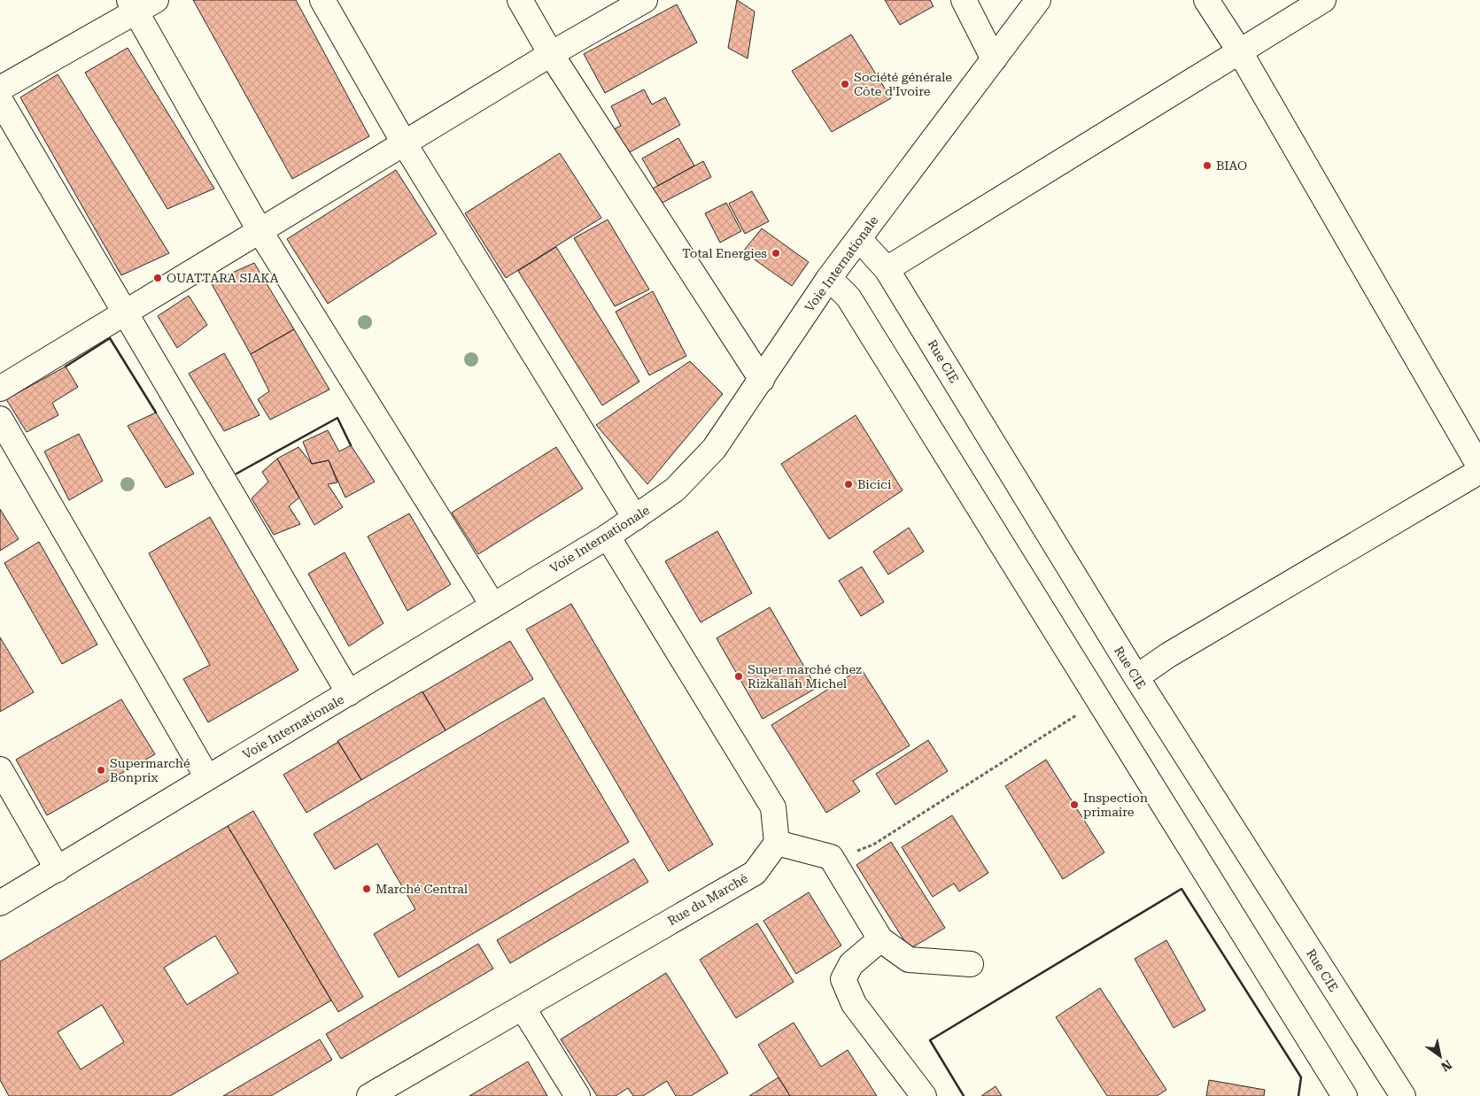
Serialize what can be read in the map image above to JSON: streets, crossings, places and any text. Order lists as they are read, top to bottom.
{
  "streets": {
    "street": ["Voie Internationale", "Rue CIE", "Rue du Marché"]
  },
  "crossings": [
    ["Voie Internationale", "Rue CIE"]
  ],
  "places": [
    "Société générale Côte d’Ivoire",
    "BIAO",
    "Total Energies",
    "OUATTARA SIAKA",
    "Bicici",
    "Super marché chez Rizkallah Michel",
    "Supermarché Bonprix",
    "Inspection primaire",
    "Marché Central"
  ],
  "north": "bottom right"
}
